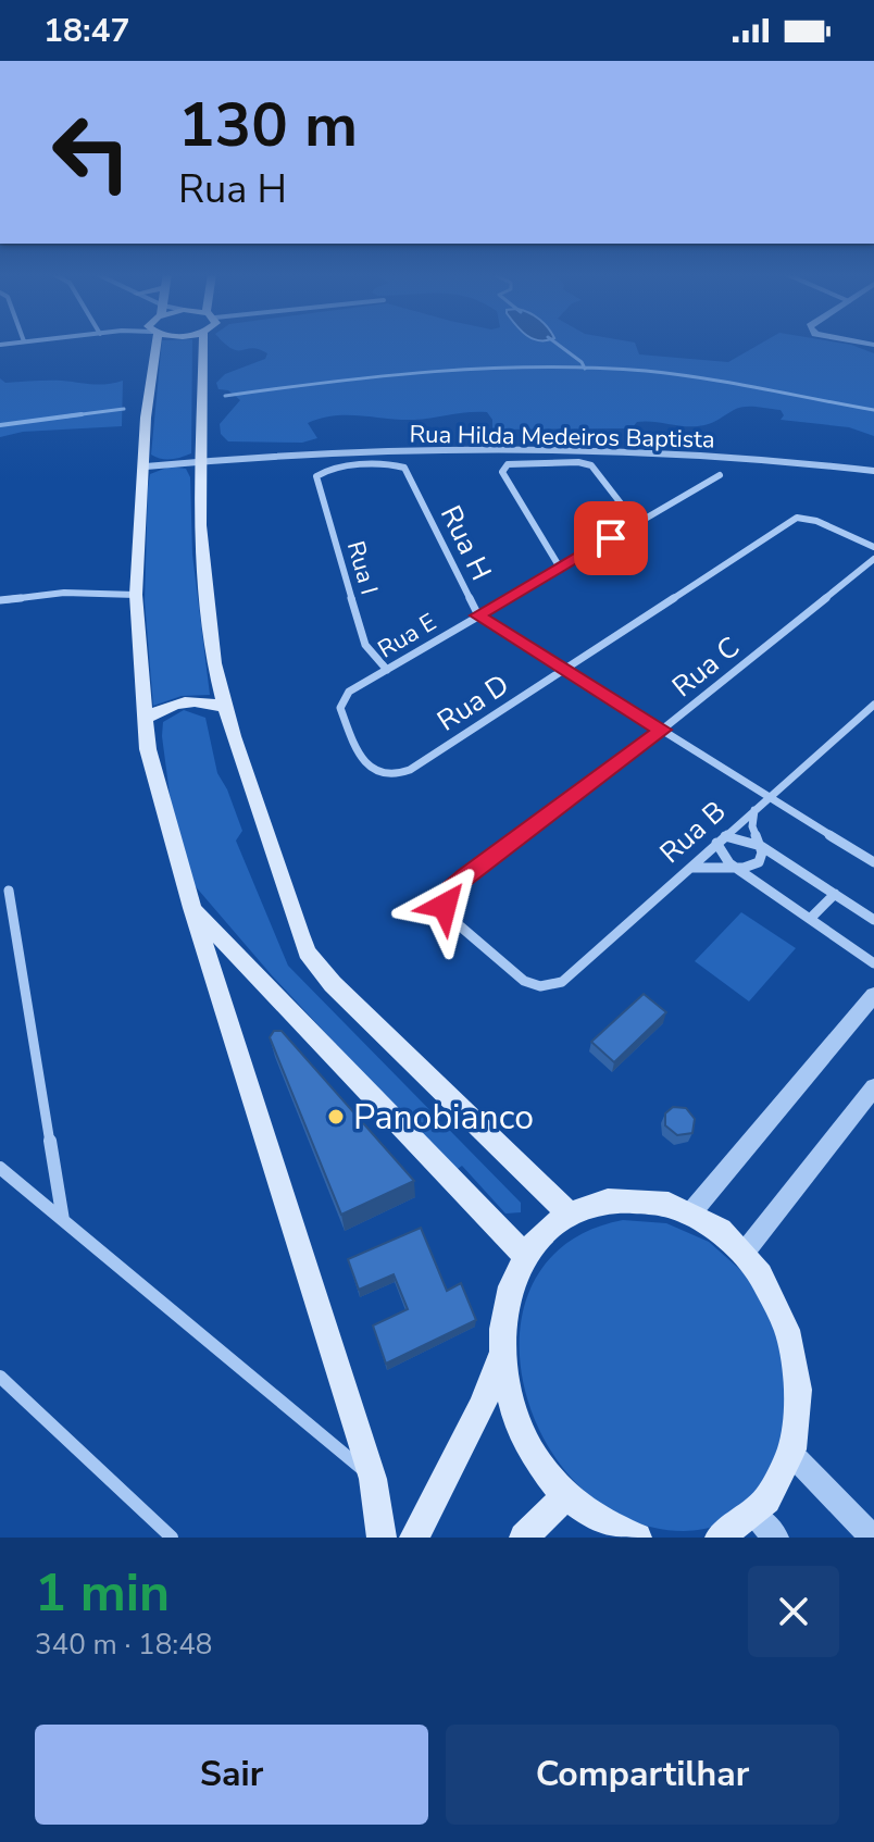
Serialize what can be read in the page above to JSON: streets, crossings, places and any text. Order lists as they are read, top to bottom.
{
  "streets": {
    "street": [
      "Rua Hilda Medeiros Baptista",
      "Rua H",
      "Rua I",
      "Rua E",
      "Rua C",
      "Rua D",
      "Rua B"
    ]
  },
  "crossings": [
    ["Rua H", "Rua I"],
    ["Rua H", "Rua E"],
    ["Rua H", "Rua C"],
    ["Rua H", "Rua D"],
    ["Rua H", "Rua B"],
    ["Rua I", "Rua E"],
    ["Rua E", "Rua D"],
    ["Rua C", "Rua B"]
  ],
  "places": ["Panobianco"],
  "page": {
    "status": "18:47",
    "turn": ["130 m", "Rua H"],
    "heading": ["1 min", "340 m · 18:48"],
    "buttons": ["Sair", "Compartilhar"]
  }
}
